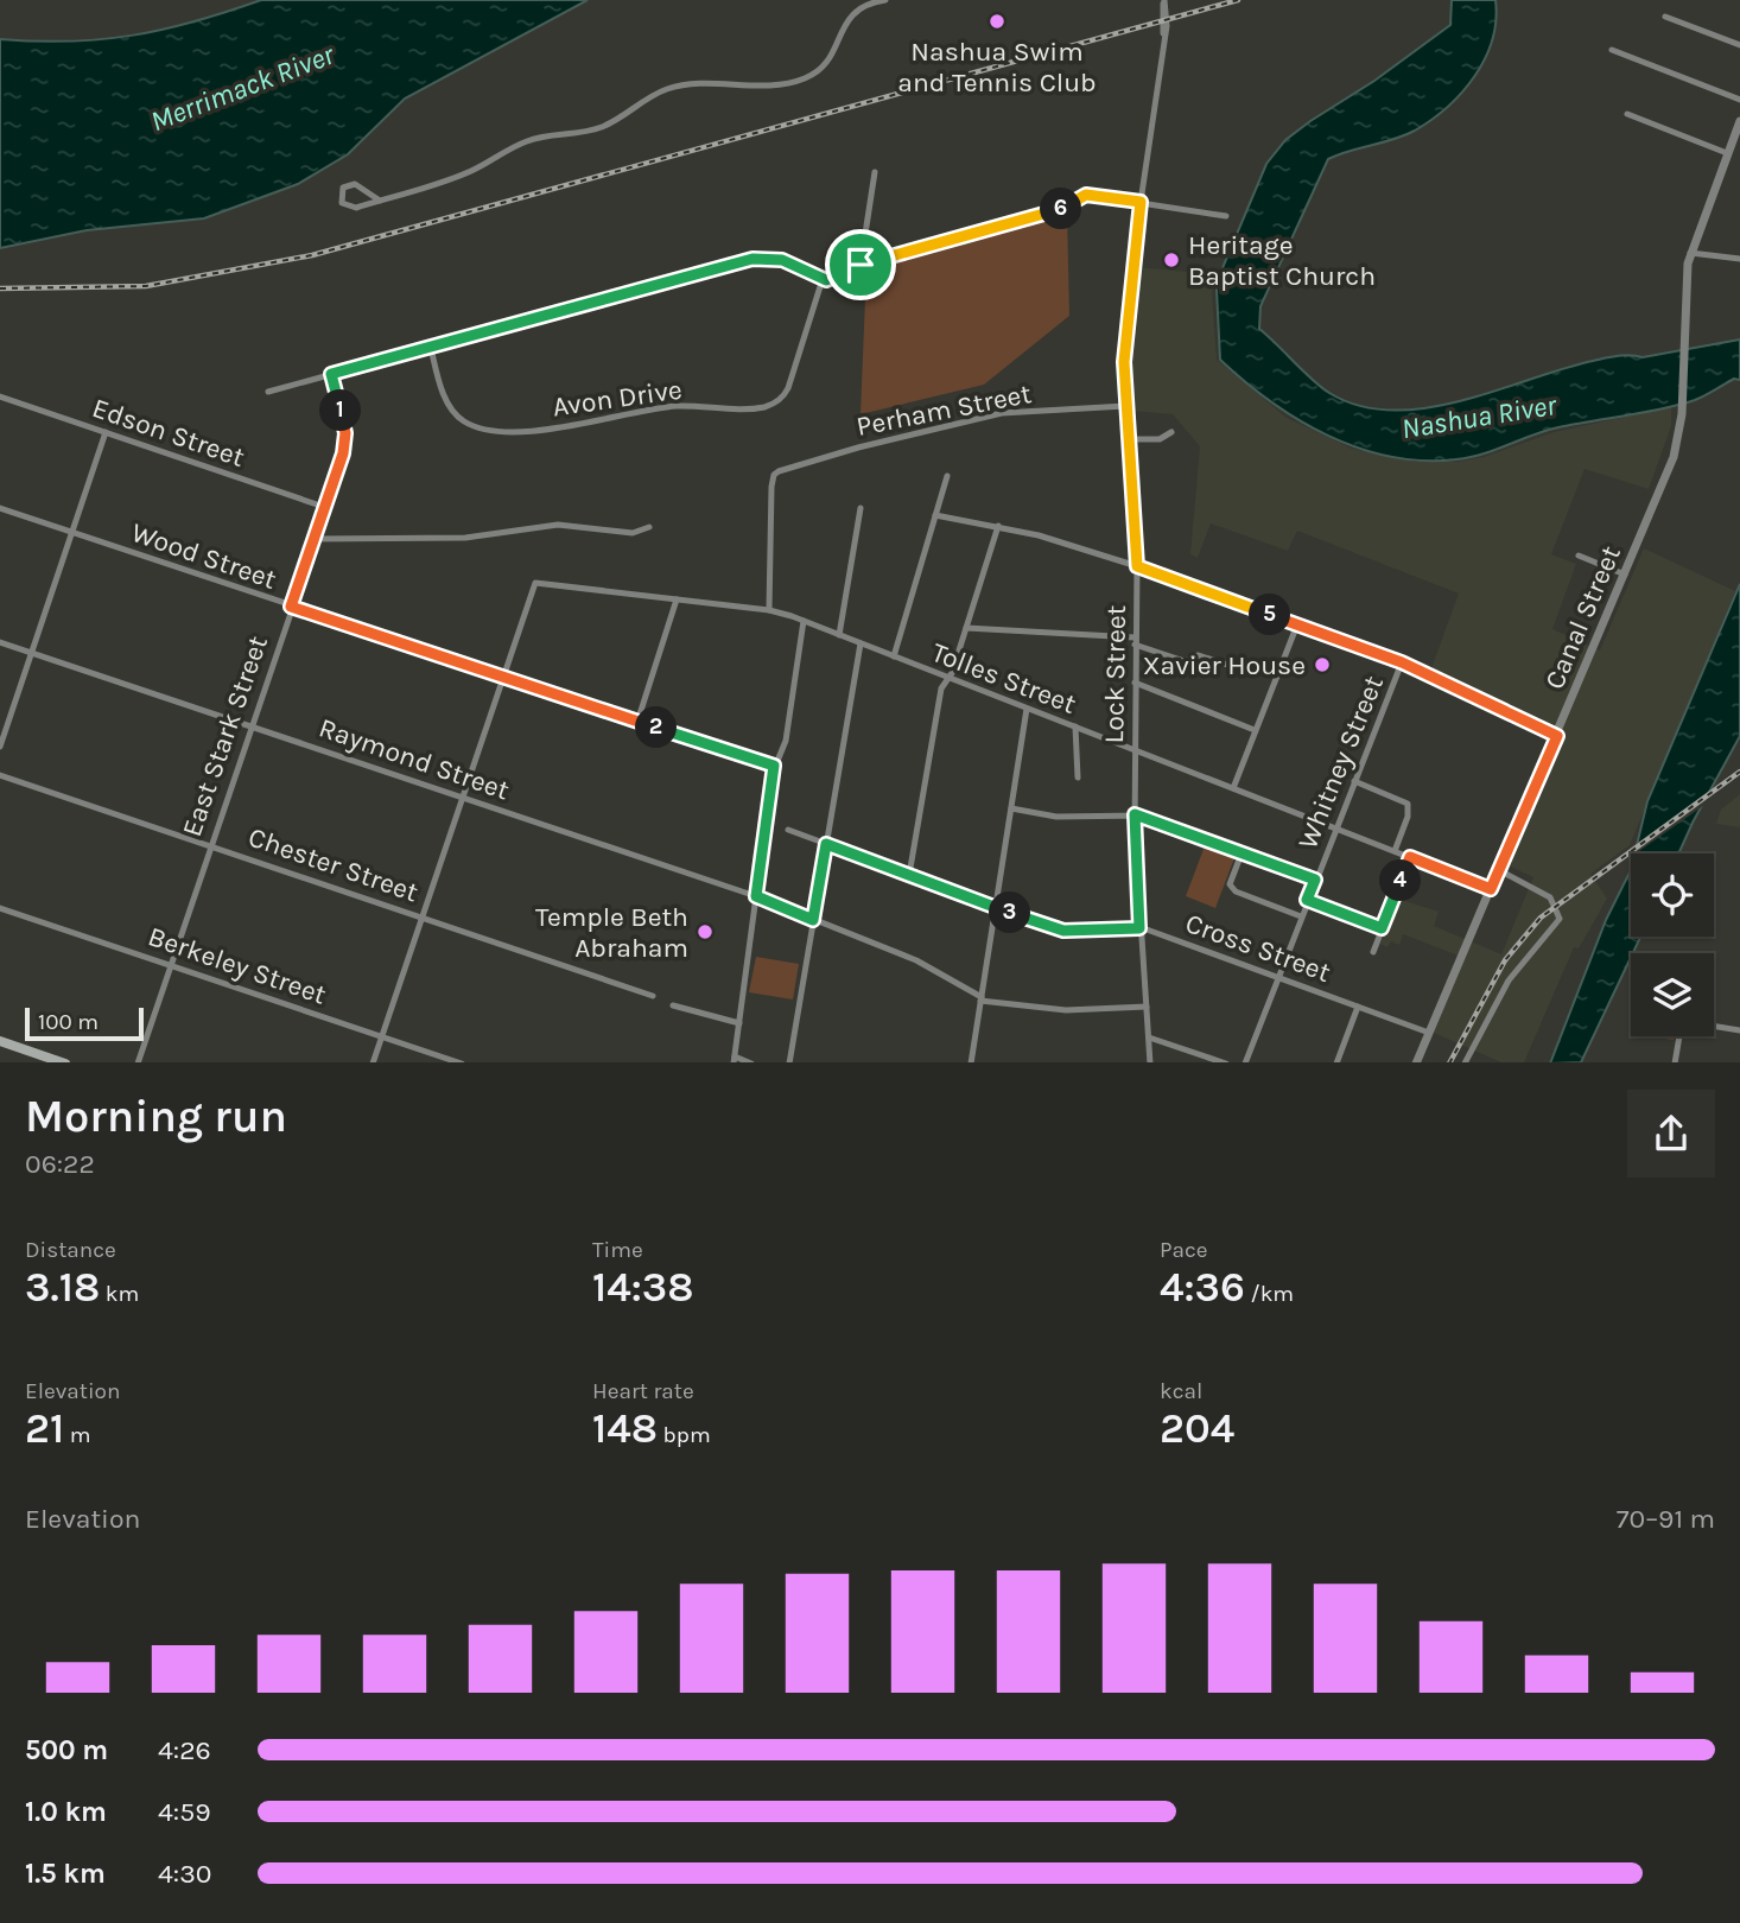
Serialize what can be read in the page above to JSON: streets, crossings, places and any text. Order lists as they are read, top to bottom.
{
  "streets": {
    "street": [
      "Avon Drive",
      "Perham Street",
      "Edson Street",
      "Wood Street",
      "Canal Street",
      "Lock Street",
      "Tolles Street",
      "East Stark Street",
      "Raymond Street",
      "Whitney Street",
      "Chester Street",
      "Cross Street",
      "Berkeley Street"
    ]
  },
  "crossings": [
    ["Perham Street", "Lock Street"],
    ["Perham Street", "Tolles Street"],
    ["Edson Street", "East Stark Street"],
    ["Wood Street", "Tolles Street"],
    ["Wood Street", "East Stark Street"],
    ["Canal Street", "Tolles Street"],
    ["Canal Street", "Cross Street"],
    ["Lock Street", "Tolles Street"],
    ["Lock Street", "Cross Street"],
    ["Tolles Street", "Whitney Street"],
    ["East Stark Street", "Raymond Street"],
    ["East Stark Street", "Chester Street"],
    ["East Stark Street", "Berkeley Street"],
    ["Whitney Street", "Cross Street"]
  ],
  "water": ["Merrimack River", "Nashua River"],
  "places": [
    "Nashua Swim and Tennis Club",
    "Heritage Baptist Church",
    "Xavier House",
    "Temple Beth Abraham"
  ],
  "scale_bar": "100 m",
  "page": {
    "pins": [
      "6",
      "1",
      "5",
      "2",
      "4",
      "3"
    ],
    "scale": "100 m",
    "heading": ["Morning run", "06:22"],
    "stats": [
      ["Distance", "3.18 km"],
      ["Time", "14:38"],
      ["Pace", "4:36 /km"],
      ["Elevation", "21 m"],
      ["Heart rate", "148 bpm"],
      ["kcal", "204"]
    ],
    "chart": ["Elevation", "70–91 m"],
    "list": [
      {
        "name": "500 m",
        "note": "4:26"
      },
      {
        "name": "1.0 km",
        "note": "4:59"
      },
      {
        "name": "1.5 km",
        "note": "4:30"
      }
    ]
  }
}
